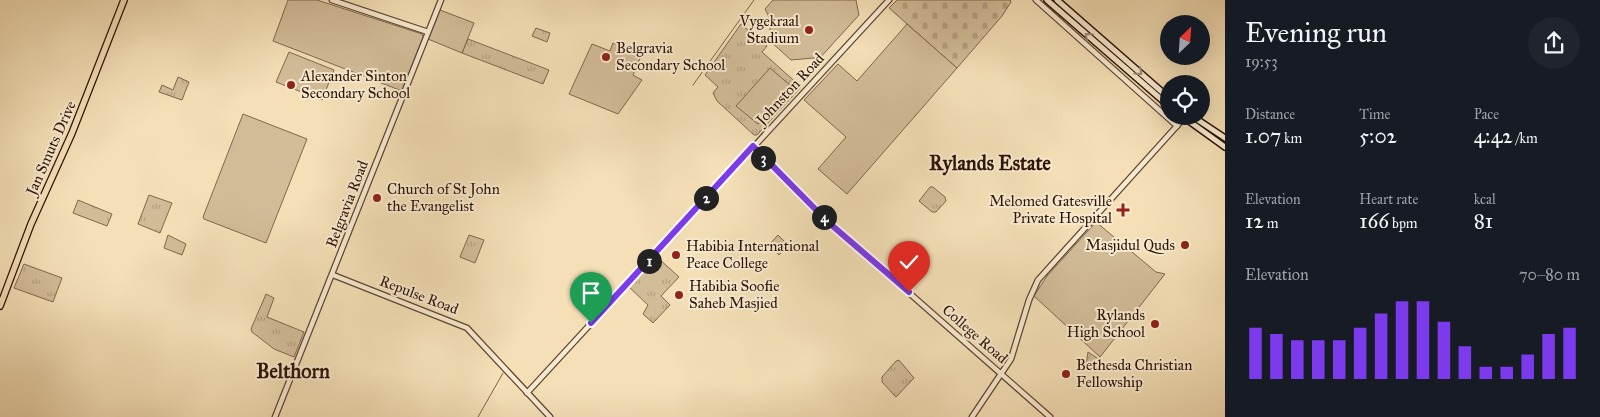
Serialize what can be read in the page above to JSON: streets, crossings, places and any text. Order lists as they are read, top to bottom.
{
  "streets": {
    "main road": ["Jan Smuts Drive"],
    "street": [
      "Johnston Road",
      "Belgravia Road",
      "Repulse Road",
      "College Road"
    ]
  },
  "crossings": [
    ["Johnston Road", "Repulse Road"],
    ["Johnston Road", "College Road"],
    ["Belgravia Road", "Repulse Road"]
  ],
  "districts": ["Rylands Estate", "Belthorn"],
  "places": {
    "other": [
      "Vygekraal Stadium",
      "Belgravia Secondary School",
      "Alexander Sinton Secondary School",
      "Church of St John the Evangelist",
      "Masjidul Quds",
      "Habibia International Peace College",
      "Habibia Soofie Saheb Masjied",
      "Rylands High School",
      "Bethesda Christian Fellowship"
    ],
    "health": ["Melomed Gatesville Private Hospital"]
  },
  "north": "top right",
  "page": {
    "heading": ["Evening run", "19:53"],
    "stats": [
      ["Distance", "1.07 km"],
      ["Time", "5:02"],
      ["Pace", "4:42 /km"],
      ["Elevation", "12 m"],
      ["Heart rate", "166 bpm"],
      ["kcal", "81"]
    ],
    "pins": [
      "3",
      "2",
      "4",
      "1"
    ],
    "chart": ["Elevation", "70–80 m"]
  }
}
